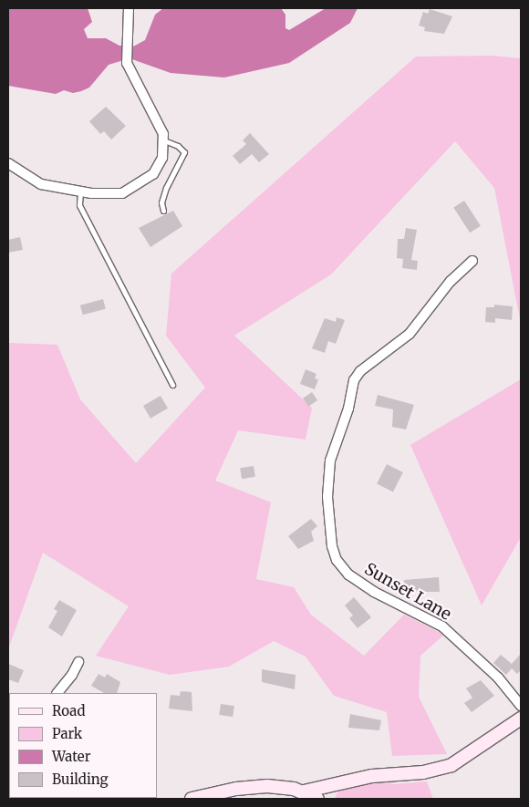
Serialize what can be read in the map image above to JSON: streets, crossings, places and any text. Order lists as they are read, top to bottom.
{
  "streets": {
    "street": ["Sunset Lane"]
  },
  "legend": [
    "Road",
    "Park",
    "Water",
    "Building"
  ]
}
